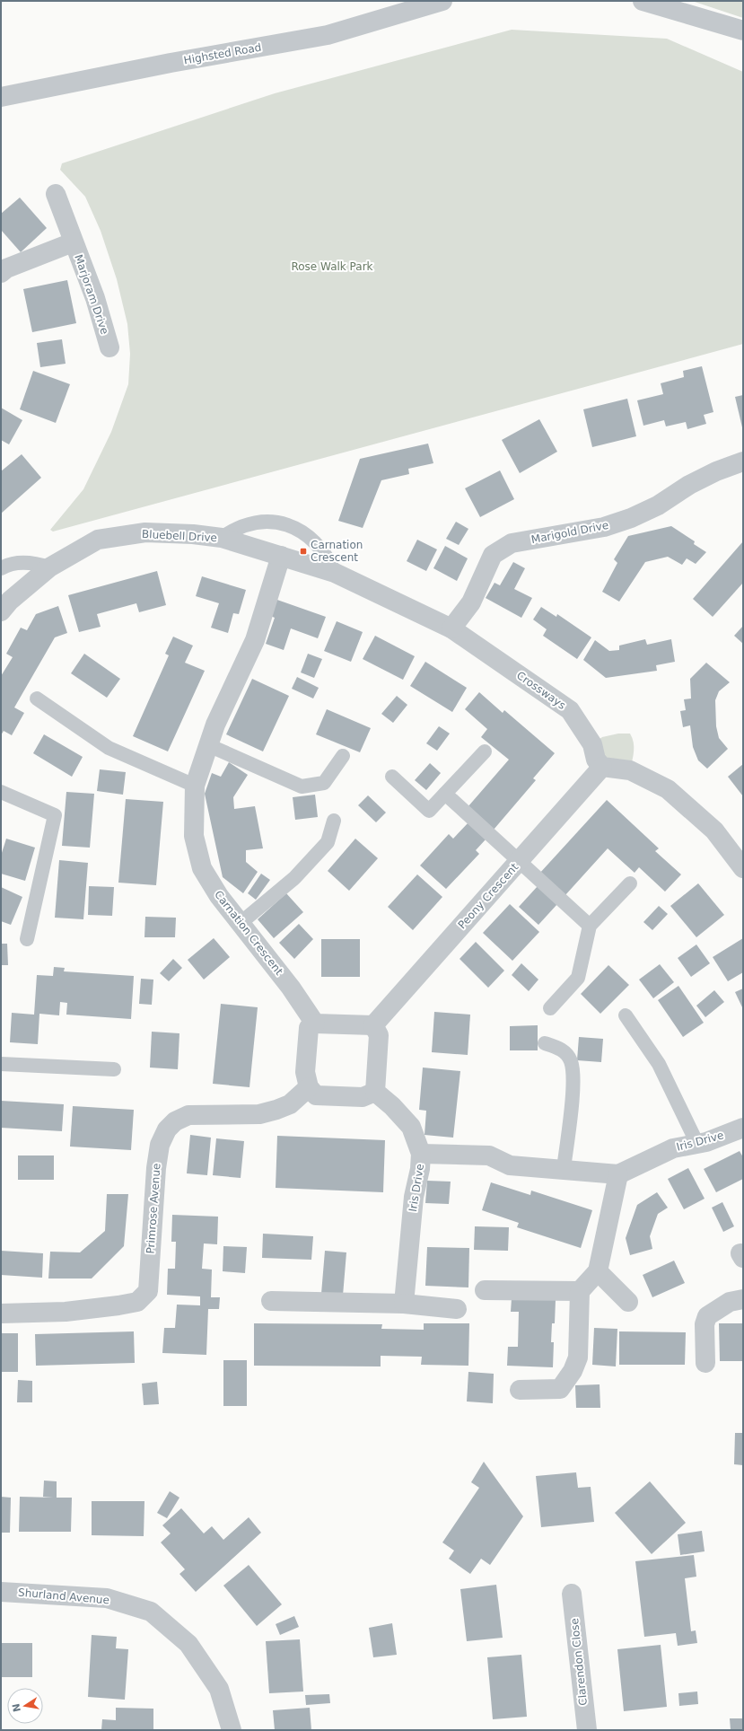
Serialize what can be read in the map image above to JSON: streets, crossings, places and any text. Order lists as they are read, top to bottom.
{
  "streets": {
    "street": [
      "Highsted Road",
      "Marjoram Drive",
      "Marigold Drive",
      "Bluebell Drive",
      "Crossways",
      "Peony Crescent",
      "Carnation Crescent",
      "Iris Drive",
      "Primrose Avenue",
      "Shurland Avenue",
      "Clarendon Close"
    ]
  },
  "crossings": [
    ["Marigold Drive", "Crossways"],
    ["Bluebell Drive", "Crossways"],
    ["Bluebell Drive", "Carnation Crescent"],
    ["Crossways", "Peony Crescent"],
    ["Peony Crescent", "Carnation Crescent"],
    ["Peony Crescent", "Iris Drive"],
    ["Peony Crescent", "Primrose Avenue"],
    ["Carnation Crescent", "Iris Drive"],
    ["Carnation Crescent", "Primrose Avenue"],
    ["Iris Drive", "Primrose Avenue"]
  ],
  "parks": ["Rose Walk Park"],
  "places": {
    "transit": ["Carnation Crescent"]
  },
  "north": "left"
}
